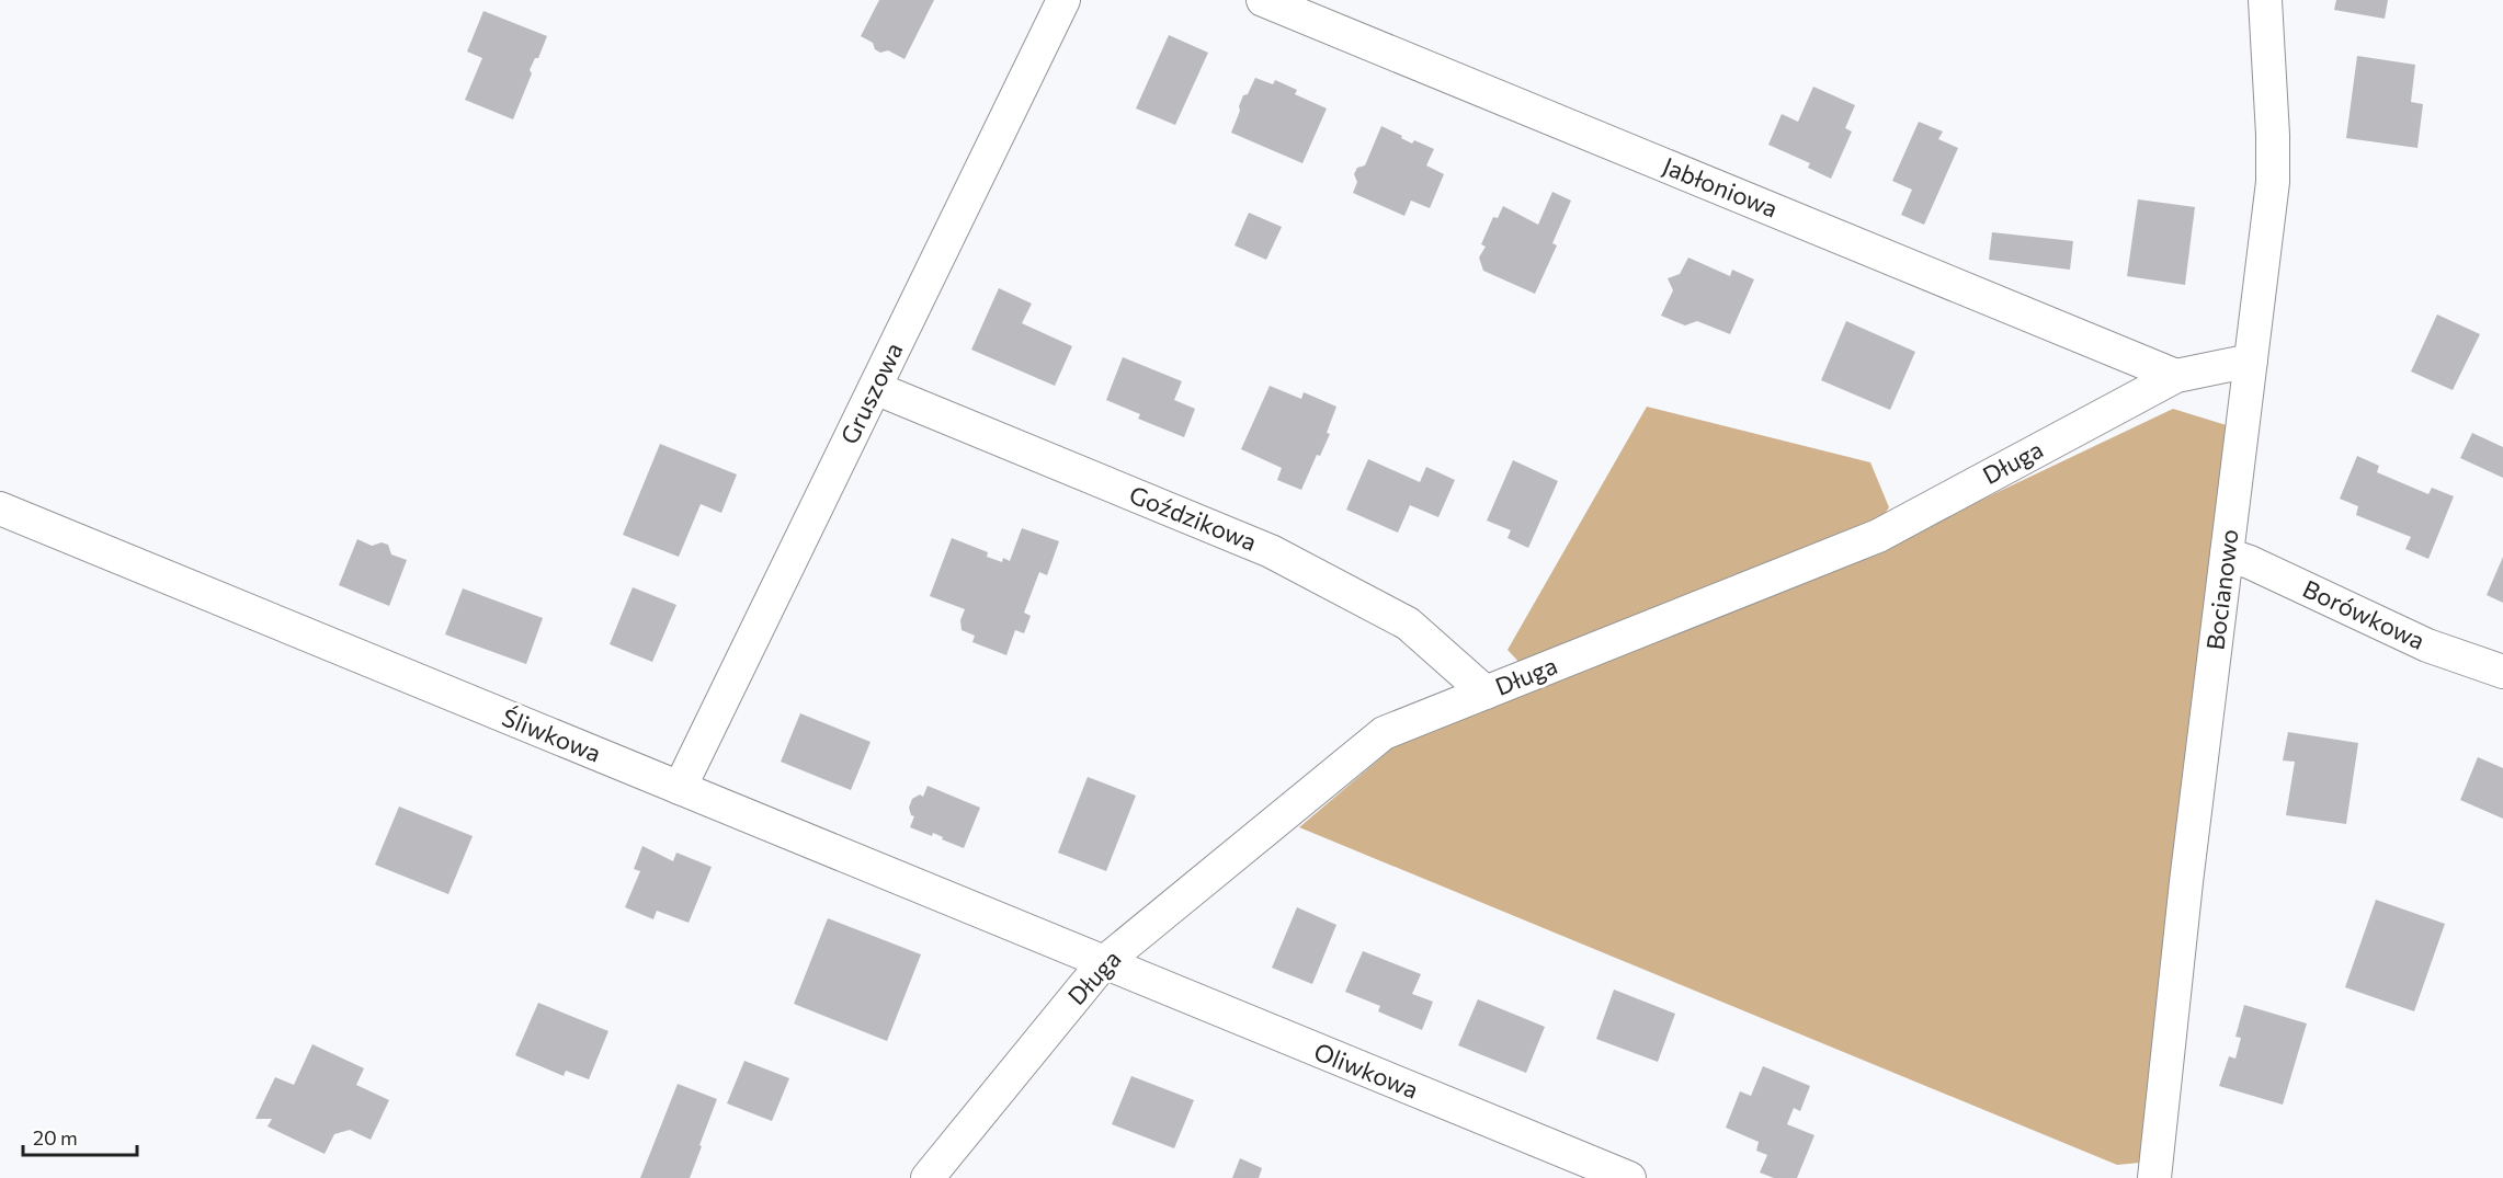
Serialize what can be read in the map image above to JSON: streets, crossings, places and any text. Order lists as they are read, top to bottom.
{
  "streets": {
    "street": [
      "Jabłoniowa",
      "Gruszowa",
      "Długa",
      "Goździkowa",
      "Bocianowo",
      "Borówkowa",
      "Śliwkowa",
      "Oliwkowa"
    ]
  },
  "crossings": [
    ["Jabłoniowa", "Długa"],
    ["Gruszowa", "Goździkowa"],
    ["Gruszowa", "Śliwkowa"],
    ["Długa", "Goździkowa"],
    ["Długa", "Bocianowo"],
    ["Długa", "Śliwkowa"],
    ["Długa", "Oliwkowa"],
    ["Bocianowo", "Borówkowa"],
    ["Śliwkowa", "Oliwkowa"]
  ],
  "scale_bar": "20 m"
}
